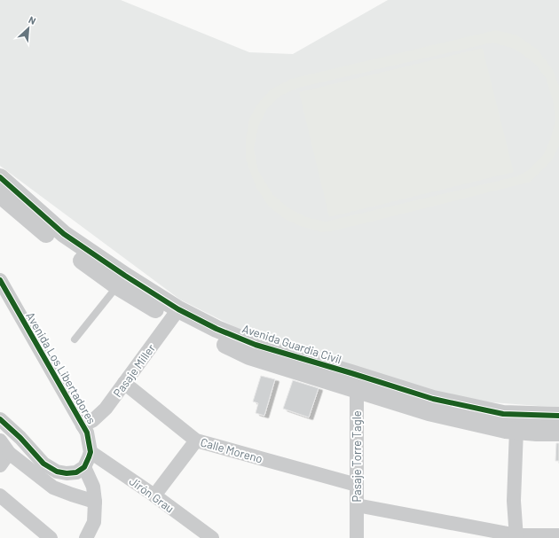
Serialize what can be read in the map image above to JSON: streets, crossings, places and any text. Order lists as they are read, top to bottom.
{
  "streets": {
    "street": [
      "Avenida Guardia Civil",
      "Avenida Los Libertadores",
      "Pasaje Miller",
      "Calle Moreno",
      "Pasaje Torre Tagle",
      "Jirón Grau"
    ]
  },
  "crossings": [
    ["Avenida Guardia Civil", "Pasaje Miller"],
    ["Avenida Guardia Civil", "Pasaje Torre Tagle"],
    ["Avenida Los Libertadores", "Pasaje Miller"],
    ["Avenida Los Libertadores", "Jirón Grau"],
    ["Pasaje Miller", "Calle Moreno"],
    ["Calle Moreno", "Pasaje Torre Tagle"]
  ],
  "north": "top right"
}
